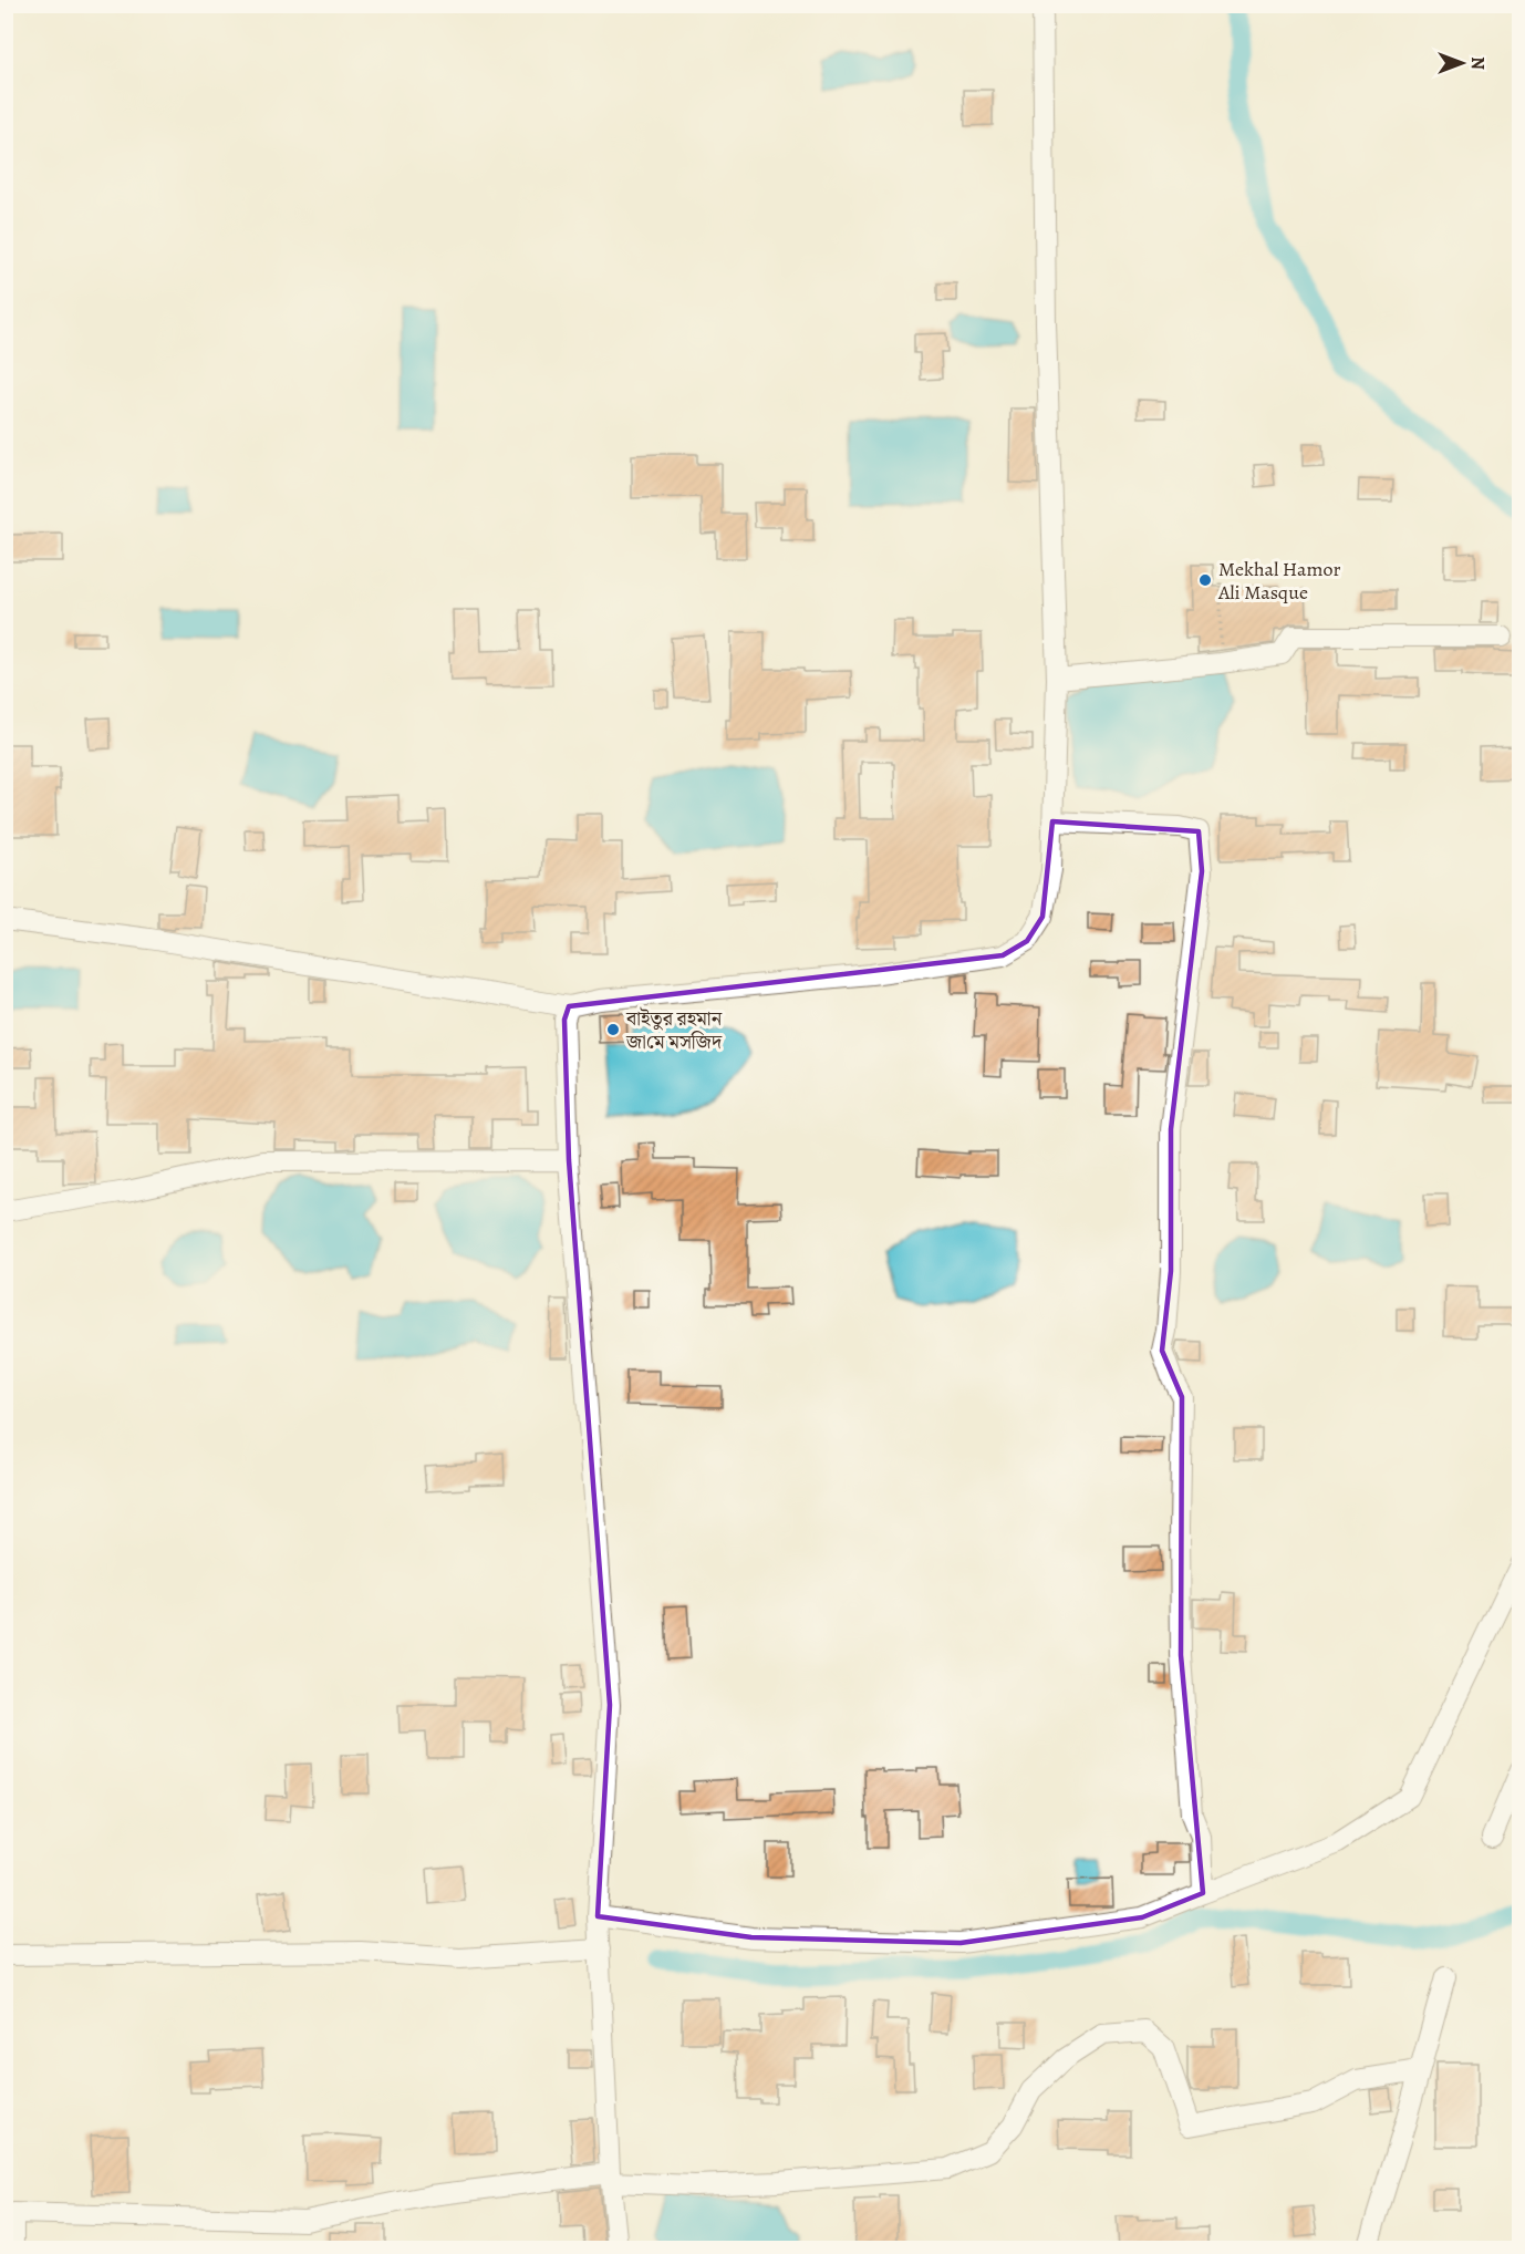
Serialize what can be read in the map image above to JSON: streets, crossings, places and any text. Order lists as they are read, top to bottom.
{
  "places": ["Mekhal Hamor Ali Masque", "বাইতুর রহমান জা‌মে মস‌জিদ"],
  "north": "right"
}
